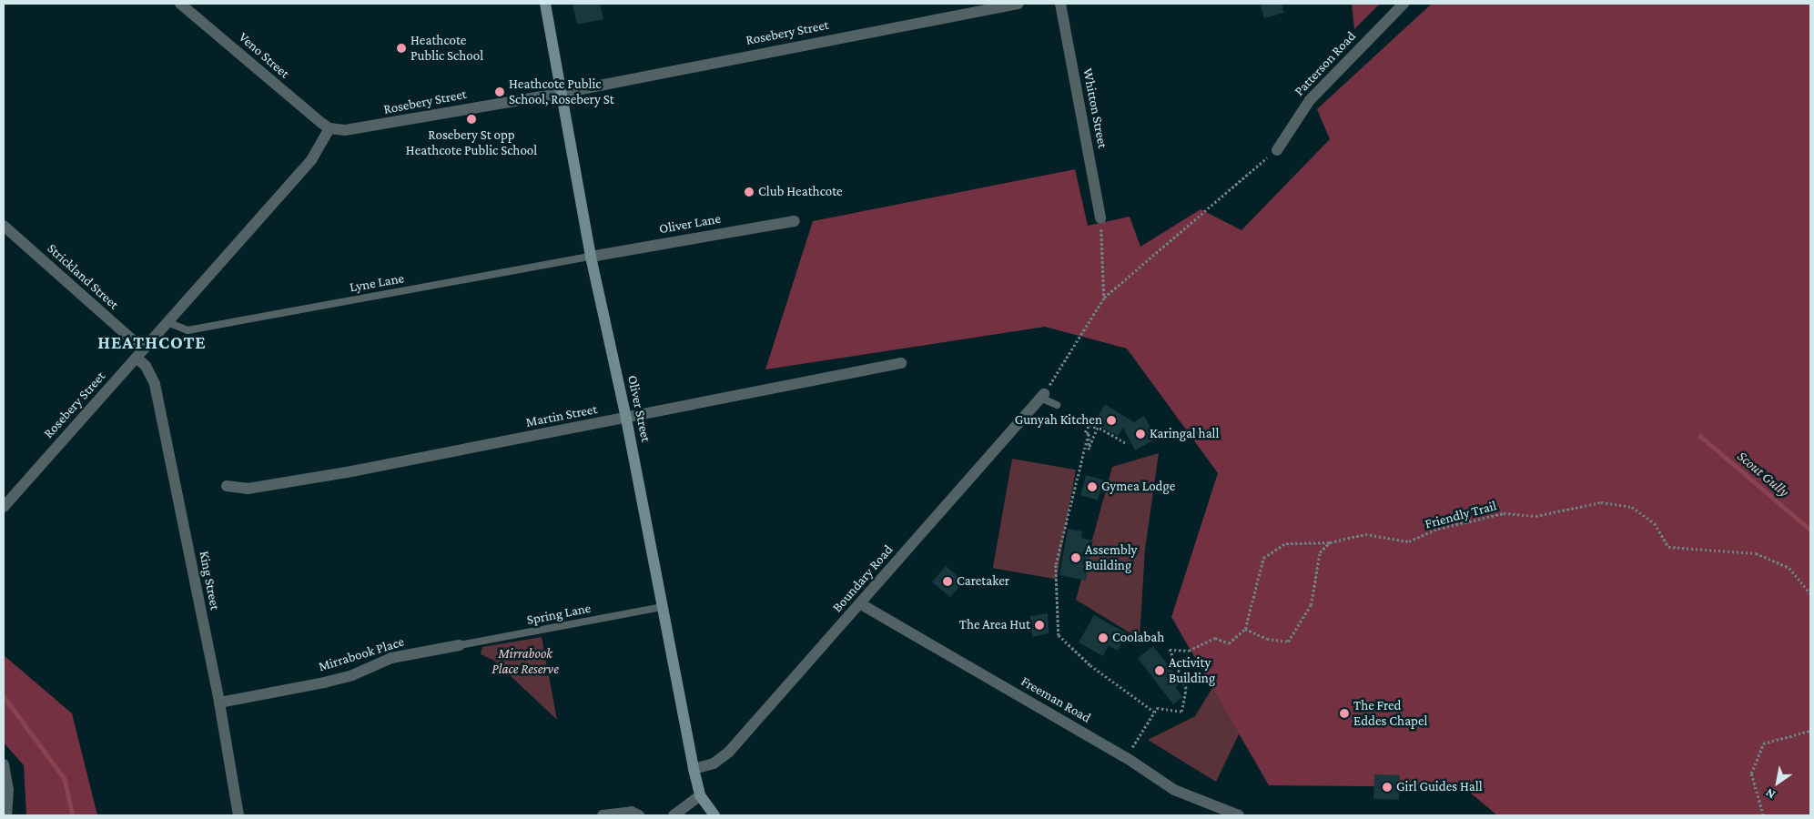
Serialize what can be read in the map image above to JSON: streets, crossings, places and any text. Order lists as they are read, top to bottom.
{
  "streets": {
    "street": [
      "Rosebery Street",
      "Veno Street",
      "Patterson Road",
      "Whitton Street",
      "Oliver Lane",
      "Strickland Street",
      "Oliver Street",
      "Martin Street",
      "Boundary Road",
      "King Street",
      "Mirrabook Place",
      "Freeman Road"
    ],
    "lane": ["Lyne Lane", "Spring Lane"],
    "path": ["Friendly Trail"]
  },
  "crossings": [
    ["Rosebery Street", "Veno Street"],
    ["Rosebery Street", "Strickland Street"],
    ["Rosebery Street", "Lyne Lane"],
    ["Rosebery Street", "Oliver Street"],
    ["Rosebery Street", "King Street"],
    ["Oliver Lane", "Lyne Lane"],
    ["Oliver Lane", "Oliver Street"],
    ["Strickland Street", "King Street"],
    ["Lyne Lane", "Oliver Street"],
    ["Oliver Street", "Martin Street"],
    ["Oliver Street", "Boundary Road"],
    ["Oliver Street", "Spring Lane"],
    ["Boundary Road", "Freeman Road"],
    ["King Street", "Mirrabook Place"],
    ["Spring Lane", "Mirrabook Place"]
  ],
  "districts": ["HEATHCOTE"],
  "water": ["Scout Gully"],
  "parks": ["Mirrabook Place Reserve"],
  "places": [
    "Heathcote Public School",
    "Heathcote Public School, Rosebery St",
    "Rosebery St opp Heathcote Public School",
    "Club Heathcote",
    "Gunyah Kitchen",
    "Karingal hall",
    "Gymea Lodge",
    "Assembly Building",
    "Caretaker",
    "The Area Hut",
    "Coolabah",
    "Activity Building",
    "The Fred Eddes Chapel",
    "Girl Guides Hall"
  ],
  "north": "bottom left"
}
